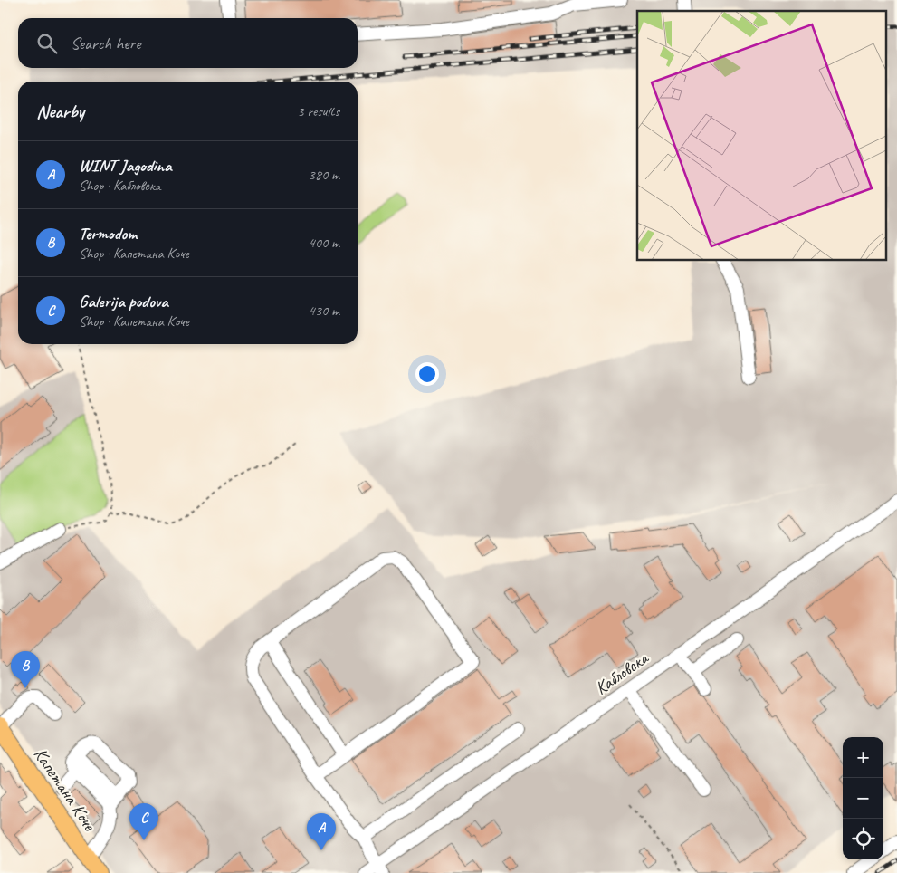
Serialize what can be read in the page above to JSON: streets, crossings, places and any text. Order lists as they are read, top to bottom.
{
  "streets": {
    "main road": ["Капетана Коче"],
    "street": ["Кабловска"]
  },
  "page": {
    "search": "Search here",
    "heading": ["Nearby", "3 results"],
    "list": [
      {
        "mark": "A",
        "name": "WINT Jagodina",
        "note": "Shop · Кабловска",
        "value": "380 m"
      },
      {
        "mark": "B",
        "name": "Termodom",
        "note": "Shop · Капетана Коче",
        "value": "400 m"
      },
      {
        "mark": "C",
        "name": "Galerija podova",
        "note": "Shop · Капетана Коче",
        "value": "430 m"
      }
    ],
    "pins": ["B", "C", "A"],
    "map_buttons": ["+", "−"]
  }
}
